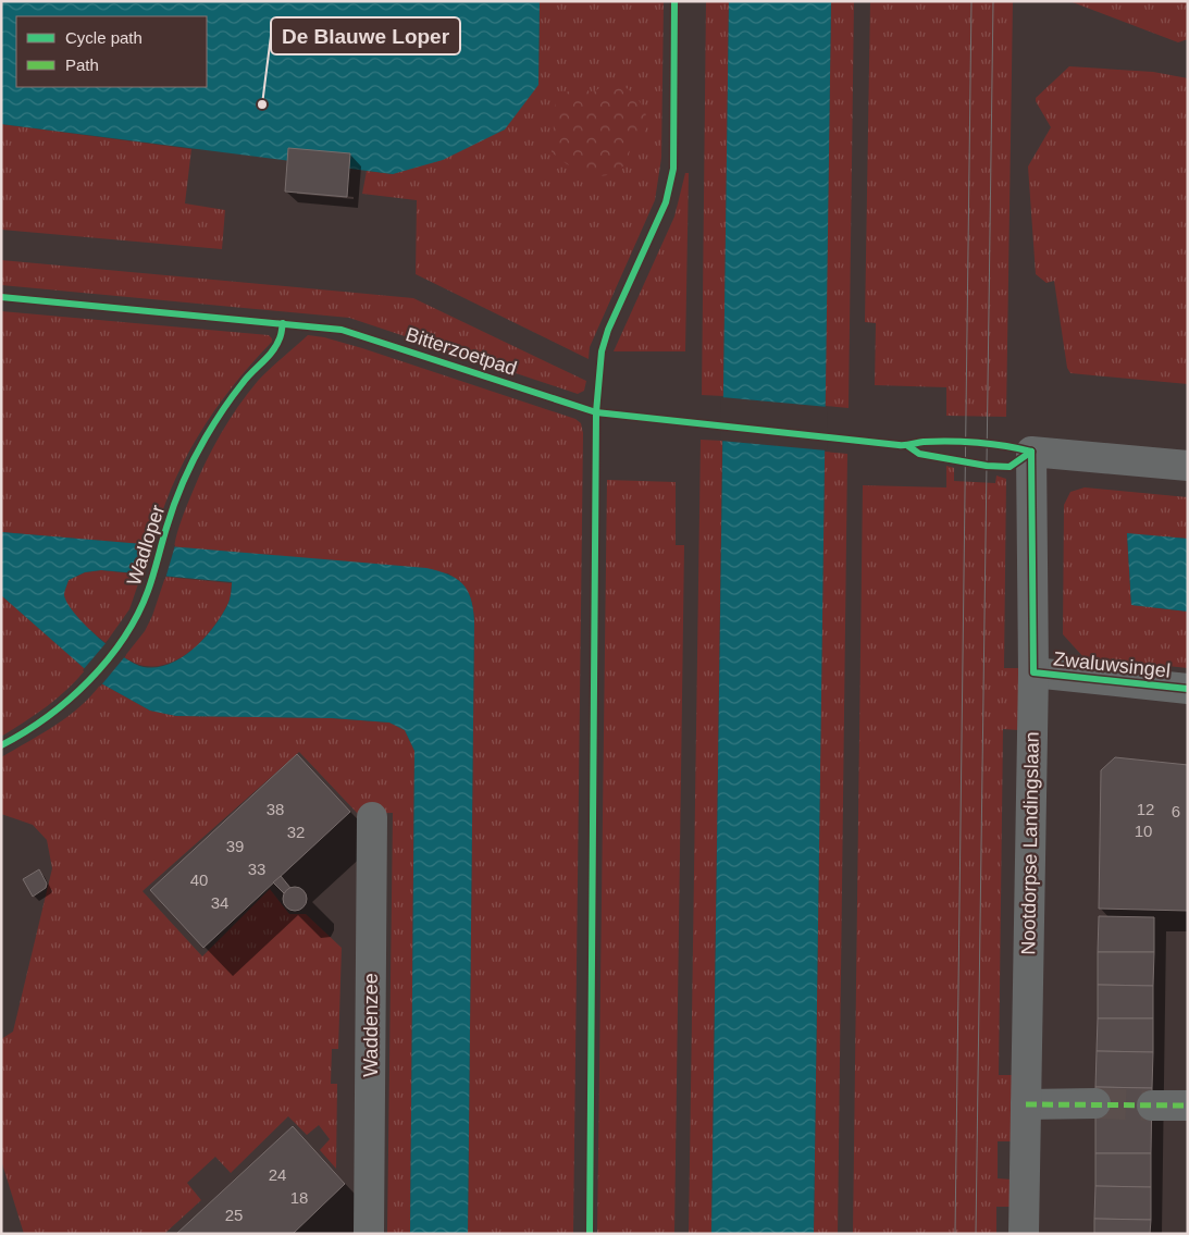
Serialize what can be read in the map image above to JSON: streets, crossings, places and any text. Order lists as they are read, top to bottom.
{
  "streets": {
    "street": ["Zwaluwsingel", "Nootdorpse Landingslaan", "Waddenzee"],
    "cycle path": ["Bitterzoetpad", "Wadloper"]
  },
  "crossings": [
    ["Zwaluwsingel", "Nootdorpse Landingslaan"]
  ],
  "places": ["De Blauwe Loper"],
  "house_numbers": [
    "38",
    "12",
    "6",
    "10",
    "32",
    "39",
    "33",
    "40",
    "34",
    "24",
    "18",
    "25"
  ],
  "legend": ["Cycle path", "Path"]
}
